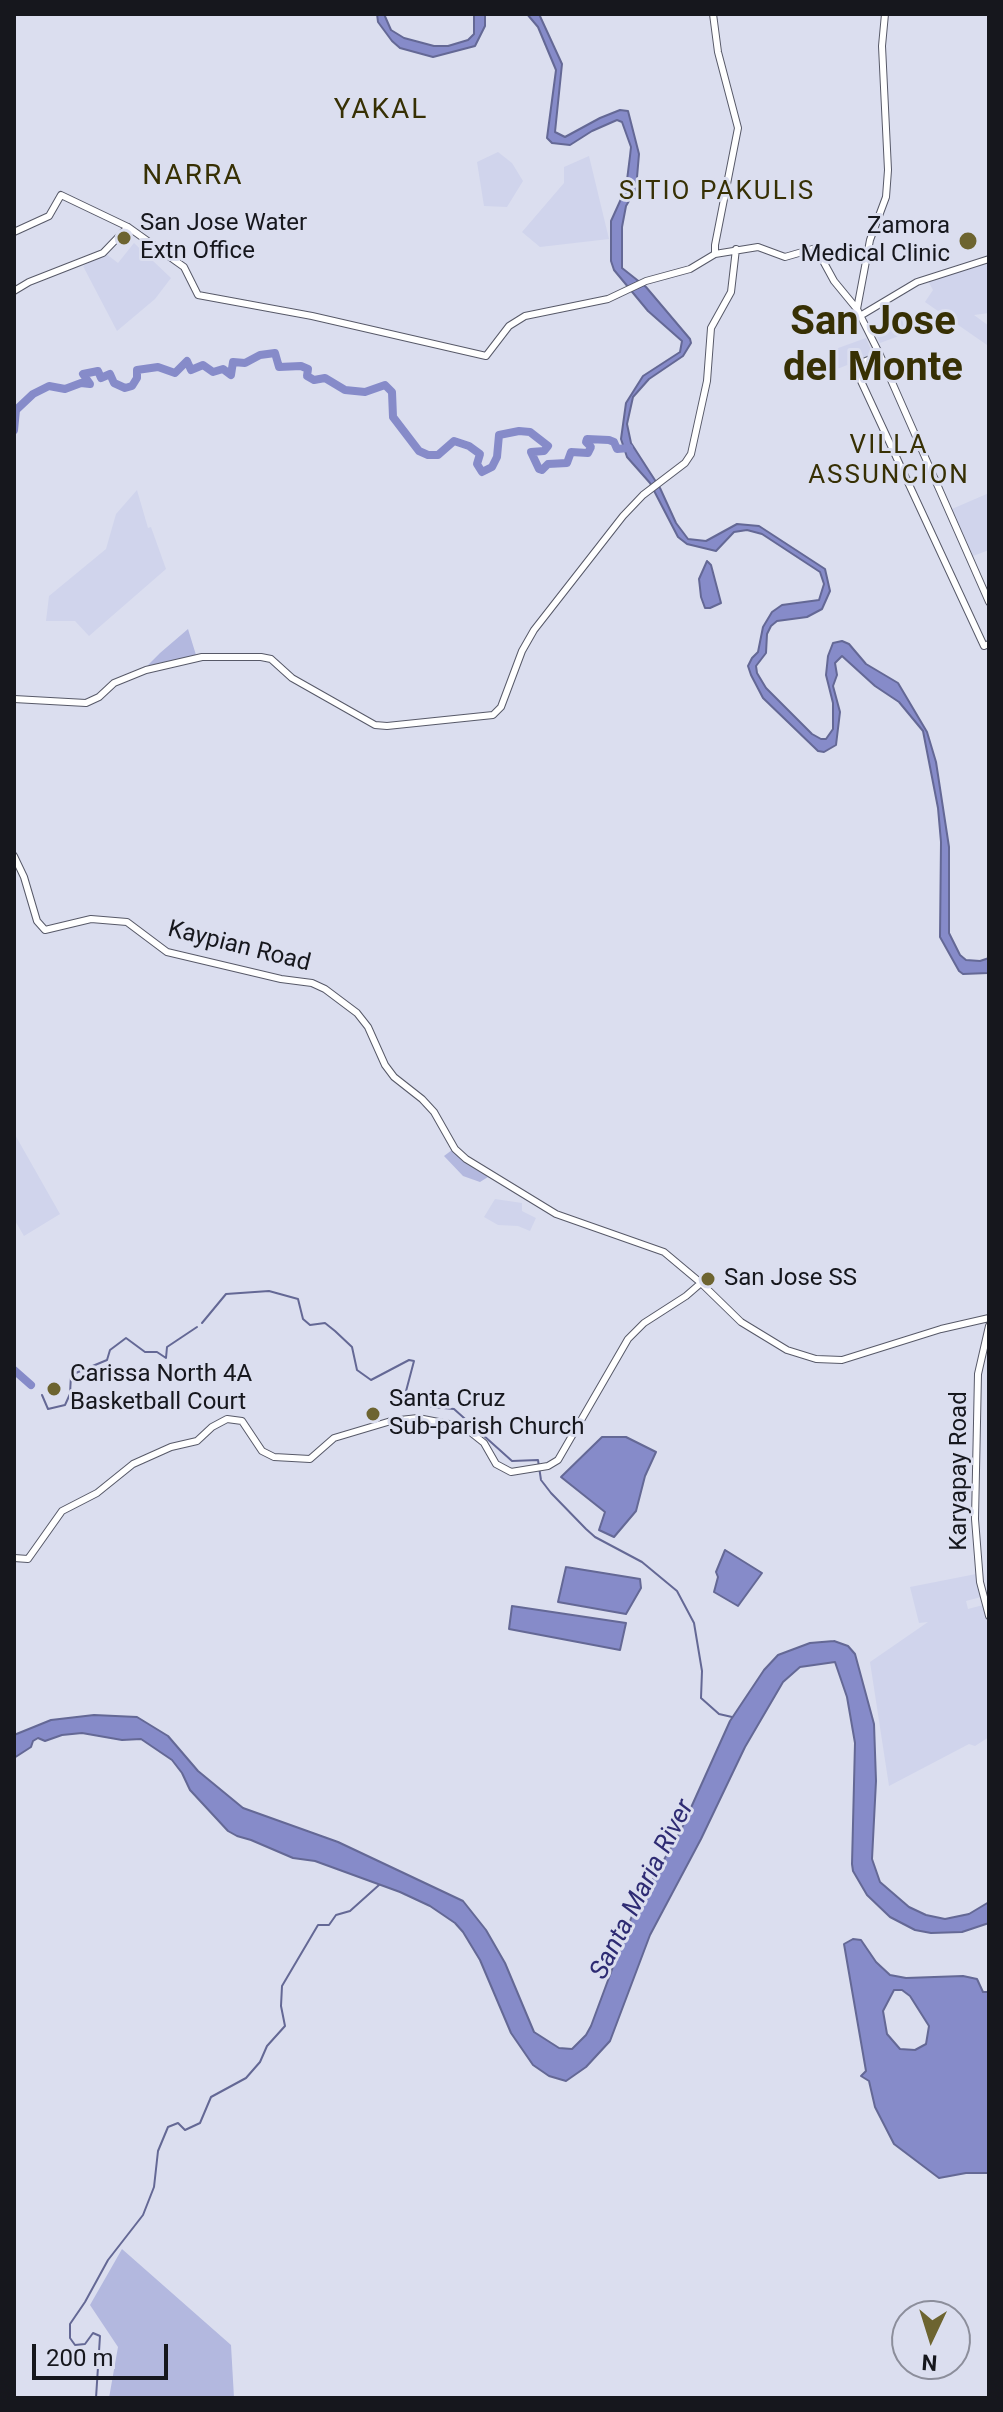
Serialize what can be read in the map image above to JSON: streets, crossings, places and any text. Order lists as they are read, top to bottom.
{
  "streets": {
    "street": ["Kaypian Road", "Karyapay Road"]
  },
  "districts": [
    "YAKAL",
    "NARRA",
    "SITIO PAKULIS",
    "San Jose del Monte",
    "VILLA ASSUNCION"
  ],
  "water": ["Santa Maria River"],
  "places": [
    "San Jose Water Extn Office",
    "Zamora Medical Clinic",
    "San Jose SS",
    "Carissa North 4A Basketball Court",
    "Santa Cruz Sub-parish Church"
  ],
  "scale_bar": "200 m",
  "north": "bottom"
}
